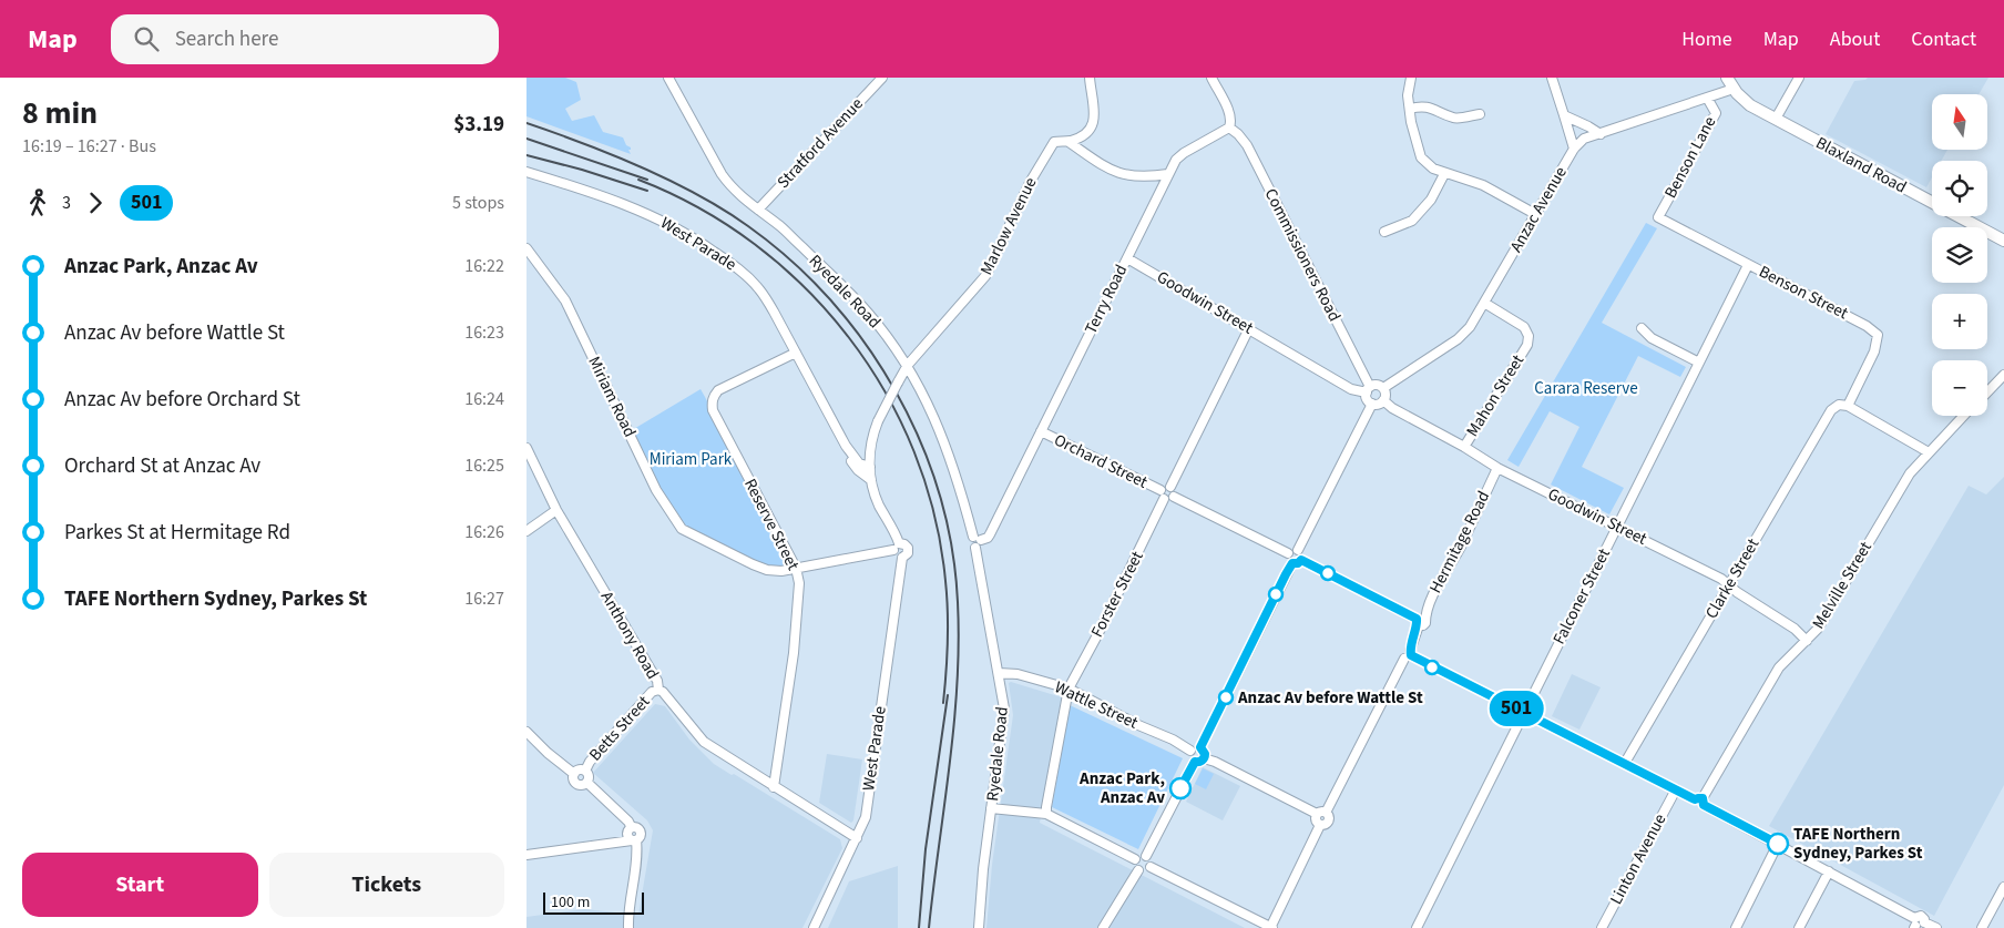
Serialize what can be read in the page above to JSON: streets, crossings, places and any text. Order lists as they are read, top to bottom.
{
  "streets": {
    "main road": ["Blaxland Road"],
    "street": [
      "Stratford Avenue",
      "Benson Lane",
      "Anzac Avenue",
      "Marlow Avenue",
      "West Parade",
      "Commissioners Road",
      "Ryedale Road",
      "Benson Street",
      "Terry Road",
      "Goodwin Street",
      "Mahon Street",
      "Miriam Road",
      "Orchard Street",
      "Reserve Street",
      "Hermitage Road",
      "Clarke Street",
      "Melville Street",
      "Forster Street",
      "Falconer Street",
      "Anthony Road",
      "Wattle Street",
      "Betts Street",
      "Linton Avenue"
    ]
  },
  "crossings": [
    ["Stratford Avenue", "Ryedale Road"],
    ["Benson Lane", "Anzac Avenue"],
    ["Benson Lane", "Benson Street"],
    ["Blaxland Road", "Anzac Avenue"],
    ["Anzac Avenue", "Commissioners Road"],
    ["Anzac Avenue", "Goodwin Street"],
    ["Anzac Avenue", "Mahon Street"],
    ["Marlow Avenue", "West Parade"],
    ["Marlow Avenue", "Ryedale Road"],
    ["West Parade", "Miriam Road"],
    ["West Parade", "Reserve Street"],
    ["West Parade", "Anthony Road"],
    ["Commissioners Road", "Terry Road"],
    ["Commissioners Road", "Goodwin Street"],
    ["Ryedale Road", "Terry Road"],
    ["Ryedale Road", "Wattle Street"],
    ["Benson Street", "Clarke Street"],
    ["Benson Street", "Falconer Street"],
    ["Terry Road", "Goodwin Street"],
    ["Terry Road", "Orchard Street"],
    ["Goodwin Street", "Mahon Street"],
    ["Goodwin Street", "Hermitage Road"],
    ["Goodwin Street", "Clarke Street"],
    ["Goodwin Street", "Melville Street"],
    ["Goodwin Street", "Falconer Street"],
    ["Miriam Road", "Reserve Street"],
    ["Orchard Street", "Forster Street"],
    ["Reserve Street", "Anthony Road"],
    ["Forster Street", "Wattle Street"],
    ["Anthony Road", "Betts Street"]
  ],
  "parks": ["Carara Reserve", "Miriam Park"],
  "places": ["Anzac Av before Wattle St", "Anzac Park, Anzac Av", "TAFE Northern Sydney, Parkes St"],
  "lines": ["bus line 501"],
  "scale_bar": "100 m",
  "north": "top",
  "page": {
    "header": "Map",
    "search": "Search here",
    "nav": [
      "Home",
      "Map",
      "About",
      "Contact"
    ],
    "heading": ["8 min", "16:19 – 16:27 · Bus", "$3.19"],
    "on_map": "501",
    "map_buttons": ["+", "−"],
    "legs": ["3", "501", "5 stops"],
    "list": [
      {
        "name": "Anzac Park, Anzac Av",
        "value": "16:22"
      },
      {
        "name": "Anzac Av before Wattle St",
        "value": "16:23"
      },
      {
        "name": "Anzac Av before Orchard St",
        "value": "16:24"
      },
      {
        "name": "Orchard St at Anzac Av",
        "value": "16:25"
      },
      {
        "name": "Parkes St at Hermitage Rd",
        "value": "16:26"
      },
      {
        "name": "TAFE Northern Sydney, Parkes St",
        "value": "16:27"
      }
    ],
    "buttons": ["Start", "Tickets"],
    "scale": "100 m"
  }
}
